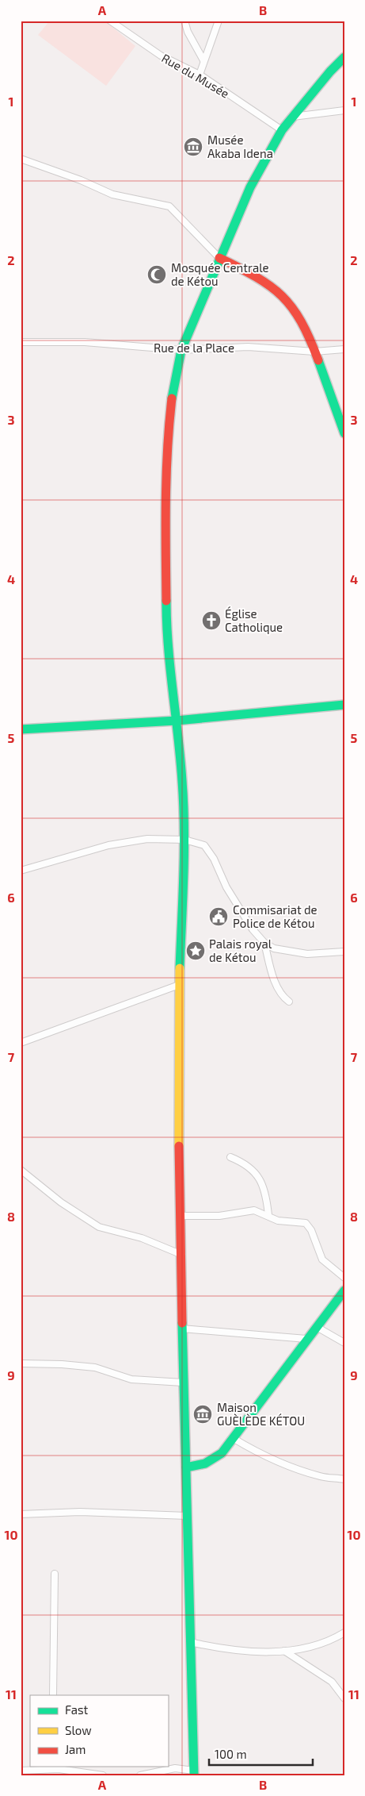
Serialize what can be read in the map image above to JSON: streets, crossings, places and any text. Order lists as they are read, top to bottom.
{
  "streets": {
    "street": ["Rue du Musée", "Rue de la Place"]
  },
  "places": {
    "museum": ["Musée Akaba Idena", "Maison GUÈLÈDE KÉTOU"],
    "mosque": ["Mosquée Centrale de Kétou"],
    "church": ["Église Catholique"],
    "public building": ["Commisariat de Police de Kétou"],
    "place": ["Palais royal de Kétou"]
  },
  "legend": ["Fast", "Slow", "Jam"],
  "scale_bar": "100 m",
  "grid": {
    "columns": ["A", "B"],
    "rows": [
      "1",
      "2",
      "3",
      "4",
      "5",
      "6",
      "7",
      "8",
      "9",
      "10",
      "11"
    ]
  }
}
